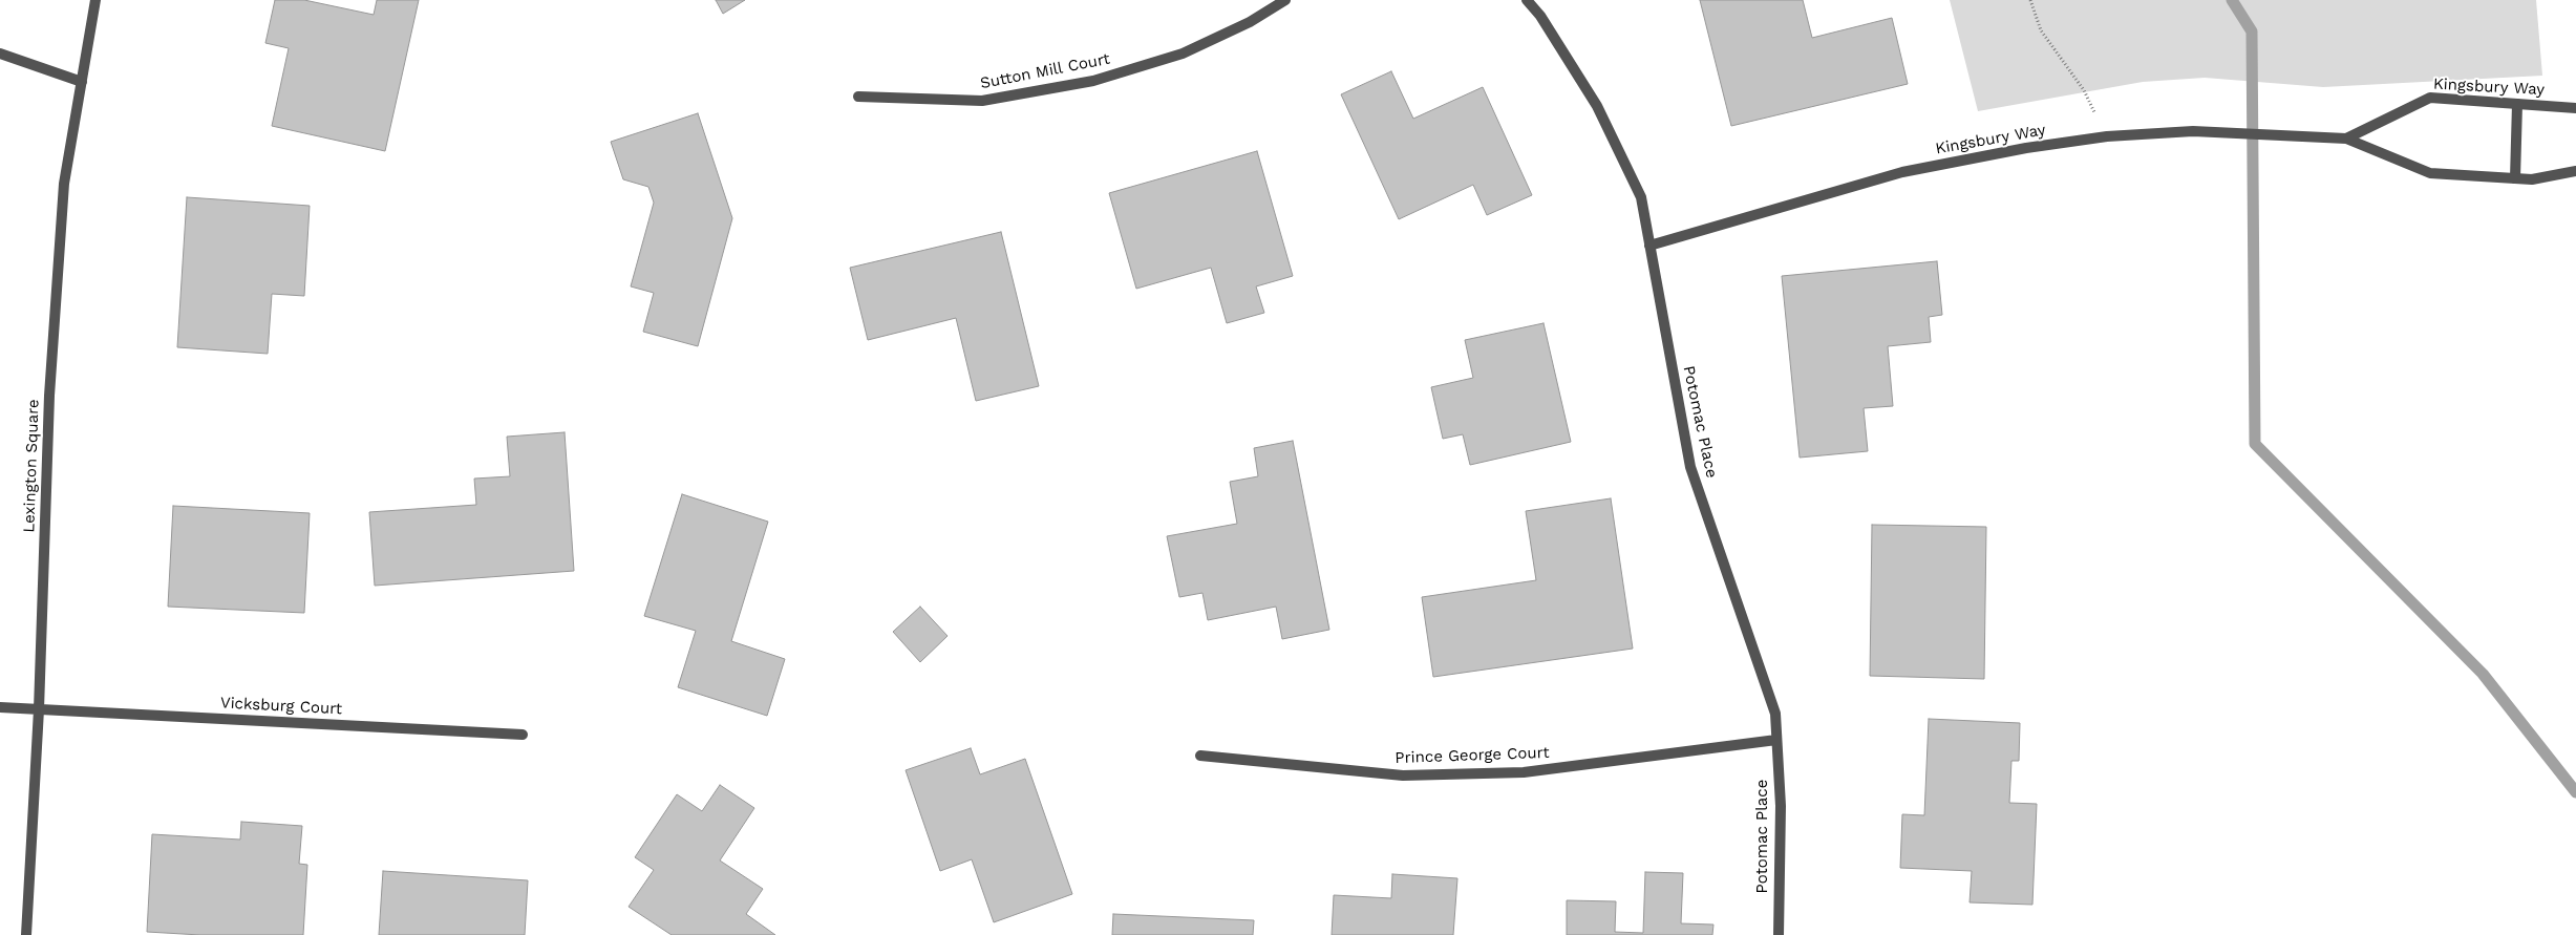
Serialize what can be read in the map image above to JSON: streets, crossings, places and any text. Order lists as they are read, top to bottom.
{
  "streets": {
    "street": [
      "Sutton Mill Court",
      "Kingsbury Way",
      "Potomac Place",
      "Lexington Square",
      "Vicksburg Court",
      "Prince George Court"
    ]
  },
  "crossings": [
    ["Kingsbury Way", "Potomac Place"],
    ["Potomac Place", "Prince George Court"],
    ["Lexington Square", "Vicksburg Court"]
  ]
}
